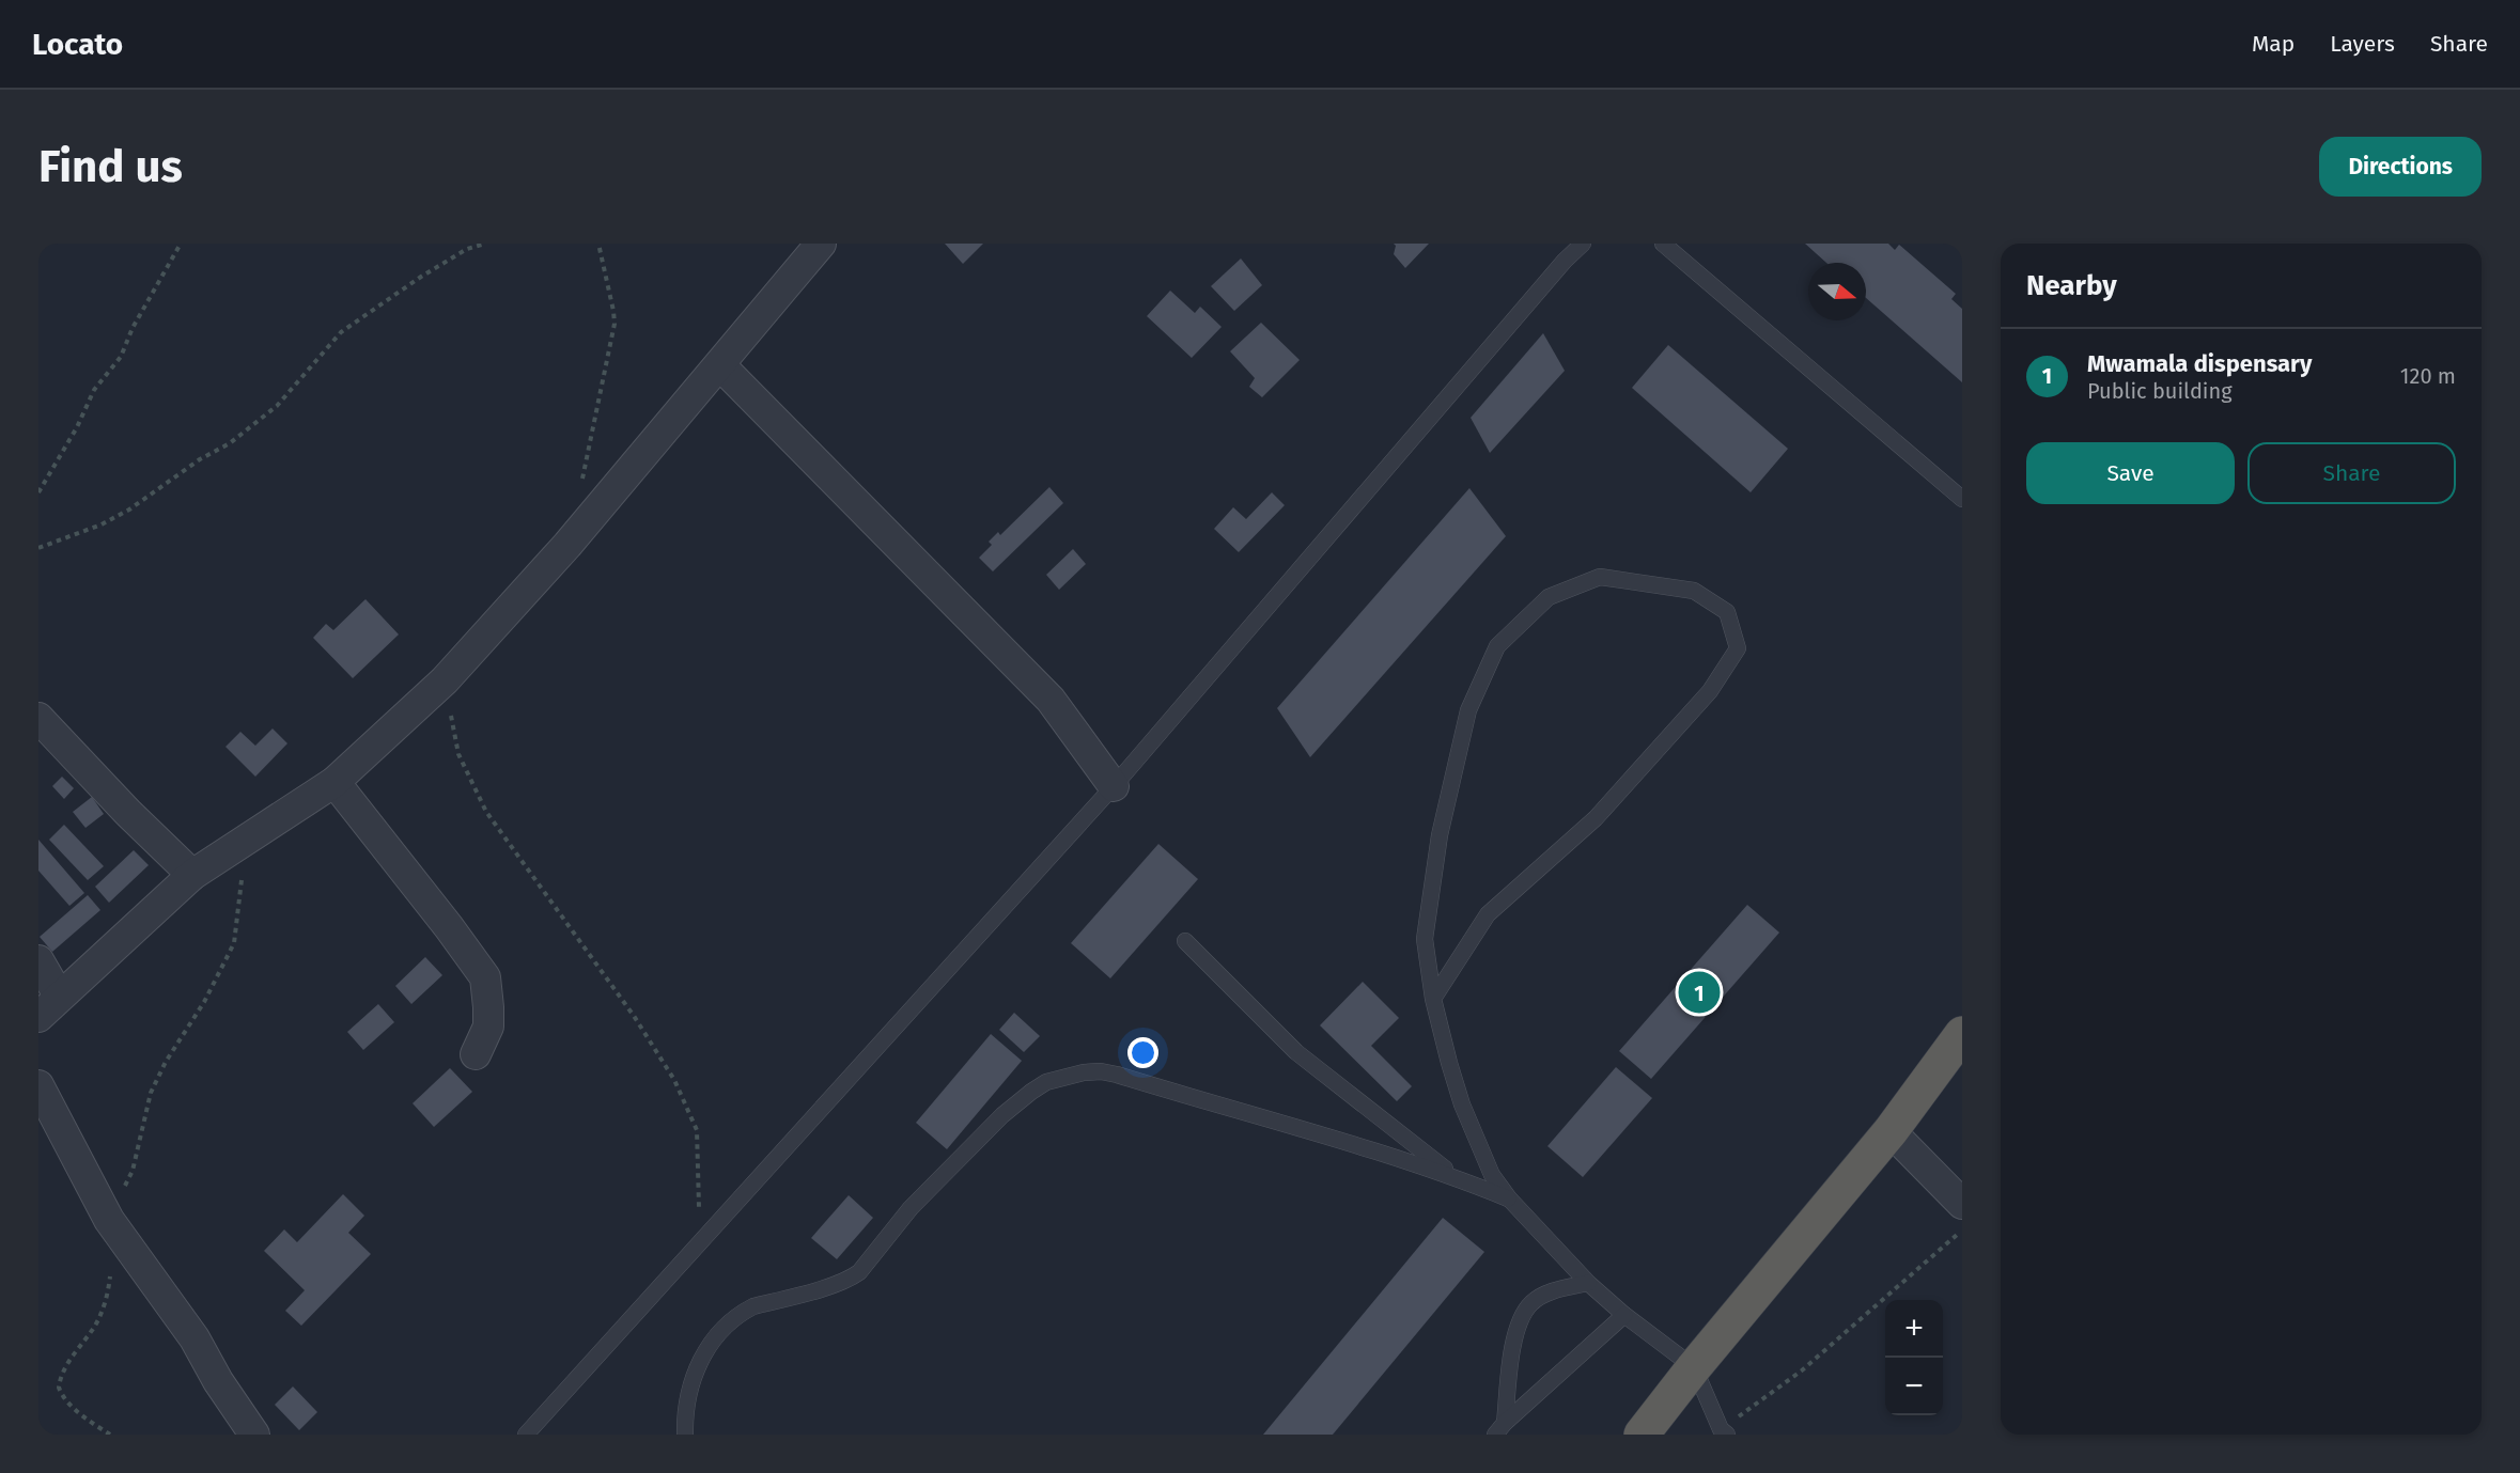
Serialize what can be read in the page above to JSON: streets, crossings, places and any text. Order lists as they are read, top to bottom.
{
  "north": "right",
  "page": {
    "header": "Locato",
    "nav": ["Map", "Layers", "Share"],
    "buttons": [
      "Directions",
      ["Save", "Share"]
    ],
    "title": "Find us",
    "heading": "Nearby",
    "list": [
      {
        "mark": "1",
        "name": "Mwamala dispensary",
        "note": "Public building",
        "value": "120 m"
      }
    ],
    "pins": "1",
    "map_buttons": ["+", "−"]
  }
}
